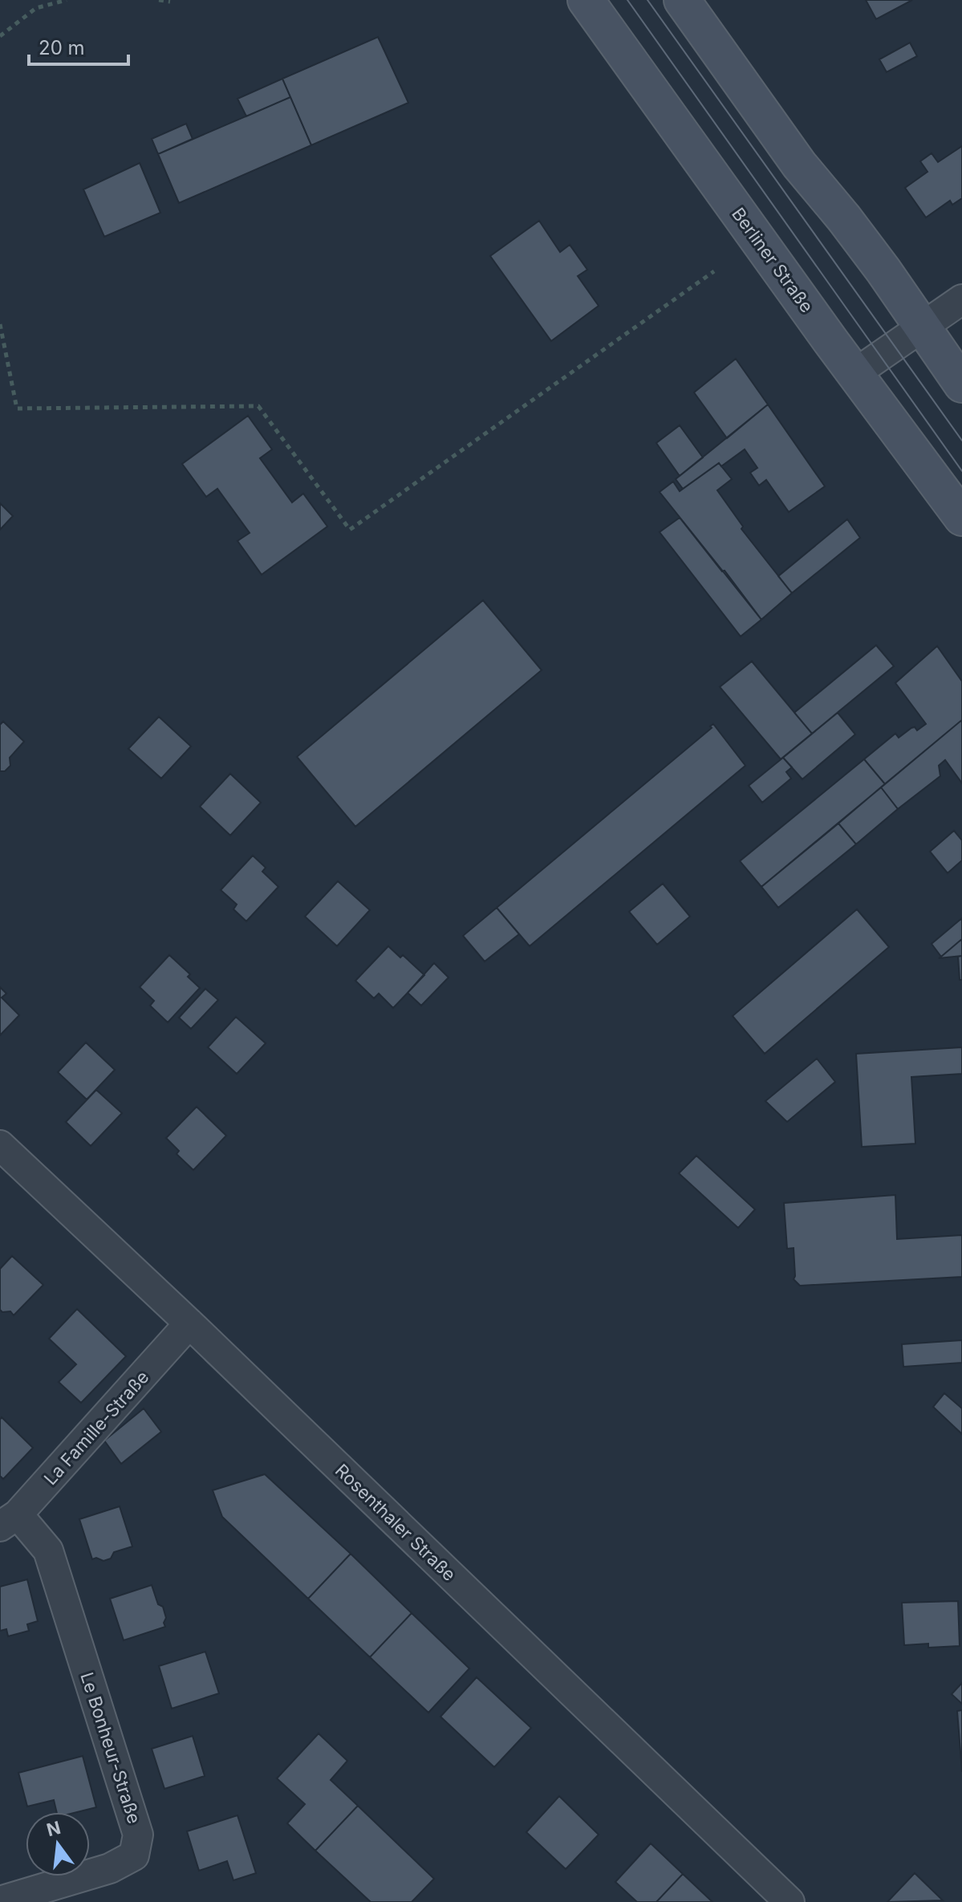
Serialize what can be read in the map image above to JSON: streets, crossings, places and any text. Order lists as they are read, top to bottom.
{
  "streets": {
    "main road": ["Berliner Straße"],
    "street": ["La Famille-Straße", "Rosenthaler Straße", "Le Bonheur-Straße"]
  },
  "crossings": [
    ["La Famille-Straße", "Rosenthaler Straße"],
    ["La Famille-Straße", "Le Bonheur-Straße"]
  ],
  "scale_bar": "20 m",
  "north": "top"
}
